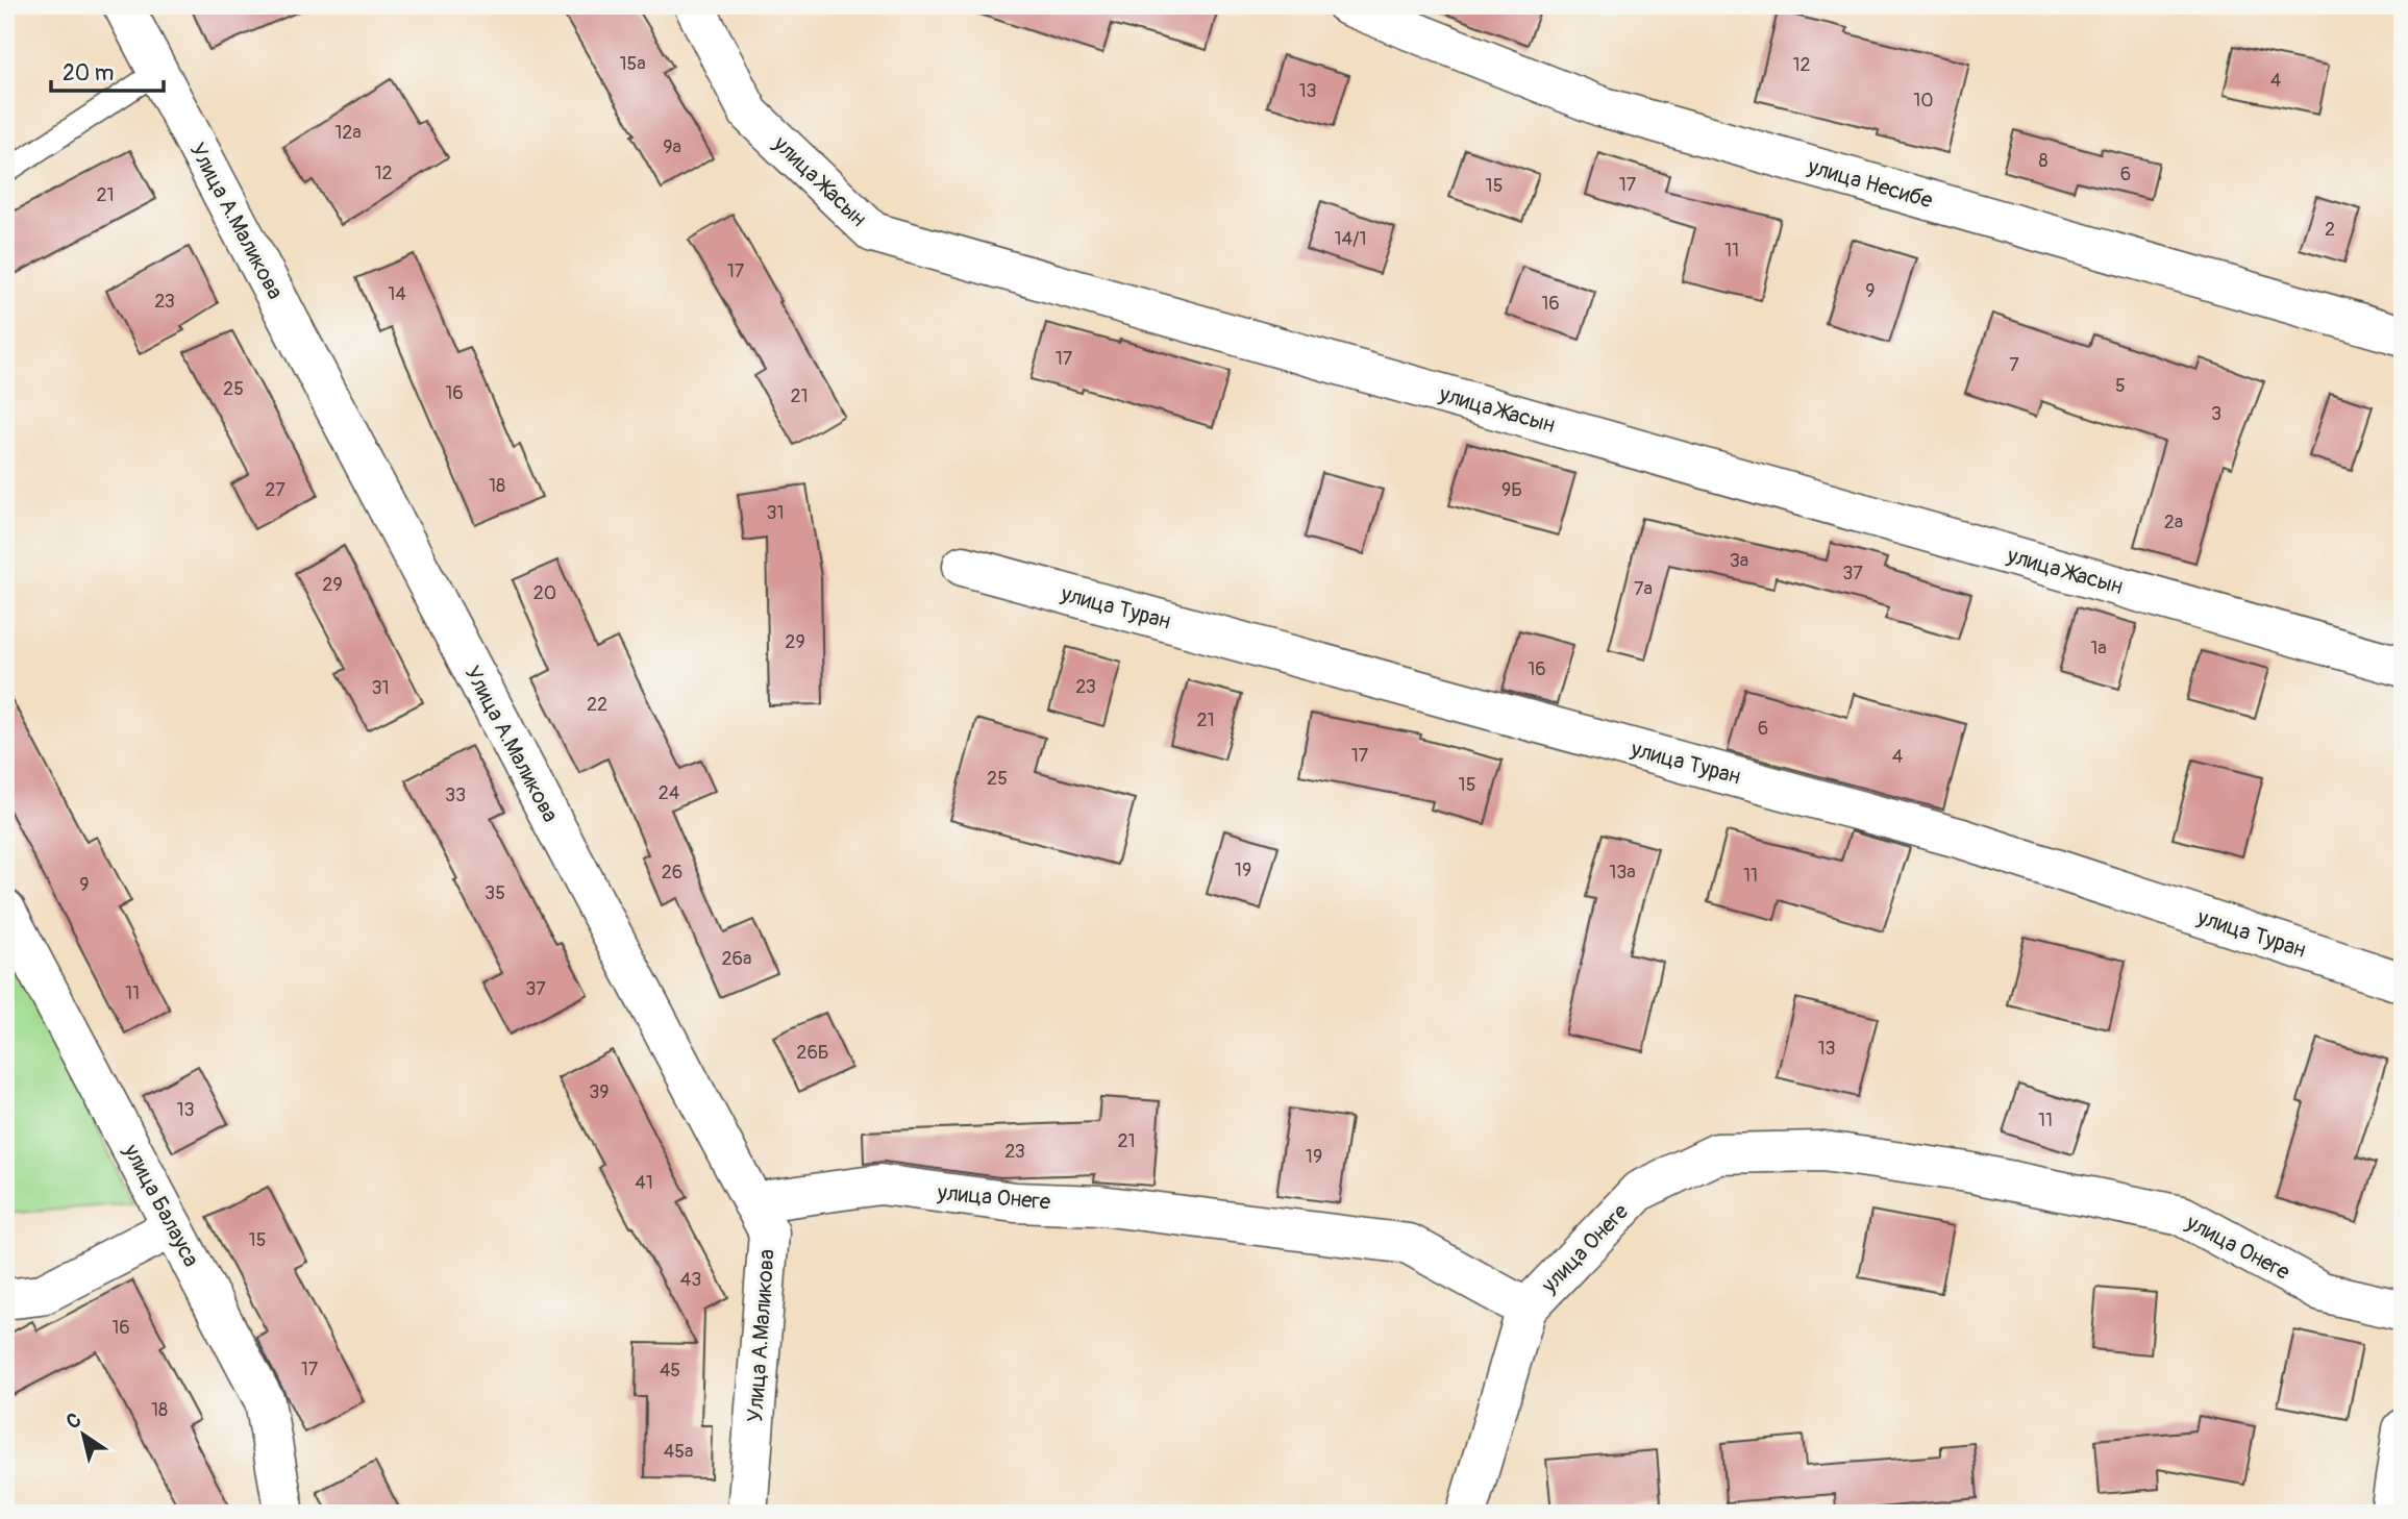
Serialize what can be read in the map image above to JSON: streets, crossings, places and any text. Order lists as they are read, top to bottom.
{
  "streets": {
    "street": [
      "улица Жасын",
      "улица Несибе",
      "Улица А.Маликова",
      "улица Туран",
      "улица Онеге",
      "улица Балауса"
    ]
  },
  "crossings": [
    ["Улица А.Маликова", "улица Онеге"]
  ],
  "house_numbers": [
    "15а",
    "12",
    "4",
    "13",
    "10",
    "12а",
    "9а",
    "8",
    "12",
    "6",
    "17",
    "15",
    "21",
    "2",
    "14/1",
    "11",
    "17",
    "9",
    "14",
    "23",
    "16",
    "17",
    "7",
    "5",
    "25",
    "16",
    "21",
    "3",
    "18",
    "27",
    "9Б",
    "31",
    "2а",
    "3а",
    "37",
    "29",
    "7а",
    "20",
    "29",
    "1а",
    "16",
    "23",
    "31",
    "22",
    "21",
    "6",
    "17",
    "4",
    "25",
    "15",
    "24",
    "33",
    "19",
    "26",
    "13а",
    "11",
    "9",
    "35",
    "26а",
    "37",
    "11",
    "13",
    "26Б",
    "39",
    "13",
    "11",
    "21",
    "23",
    "19",
    "41",
    "15",
    "43",
    "16",
    "17",
    "45",
    "18",
    "45а"
  ],
  "scale_bar": "20 m",
  "north": "top left"
}
